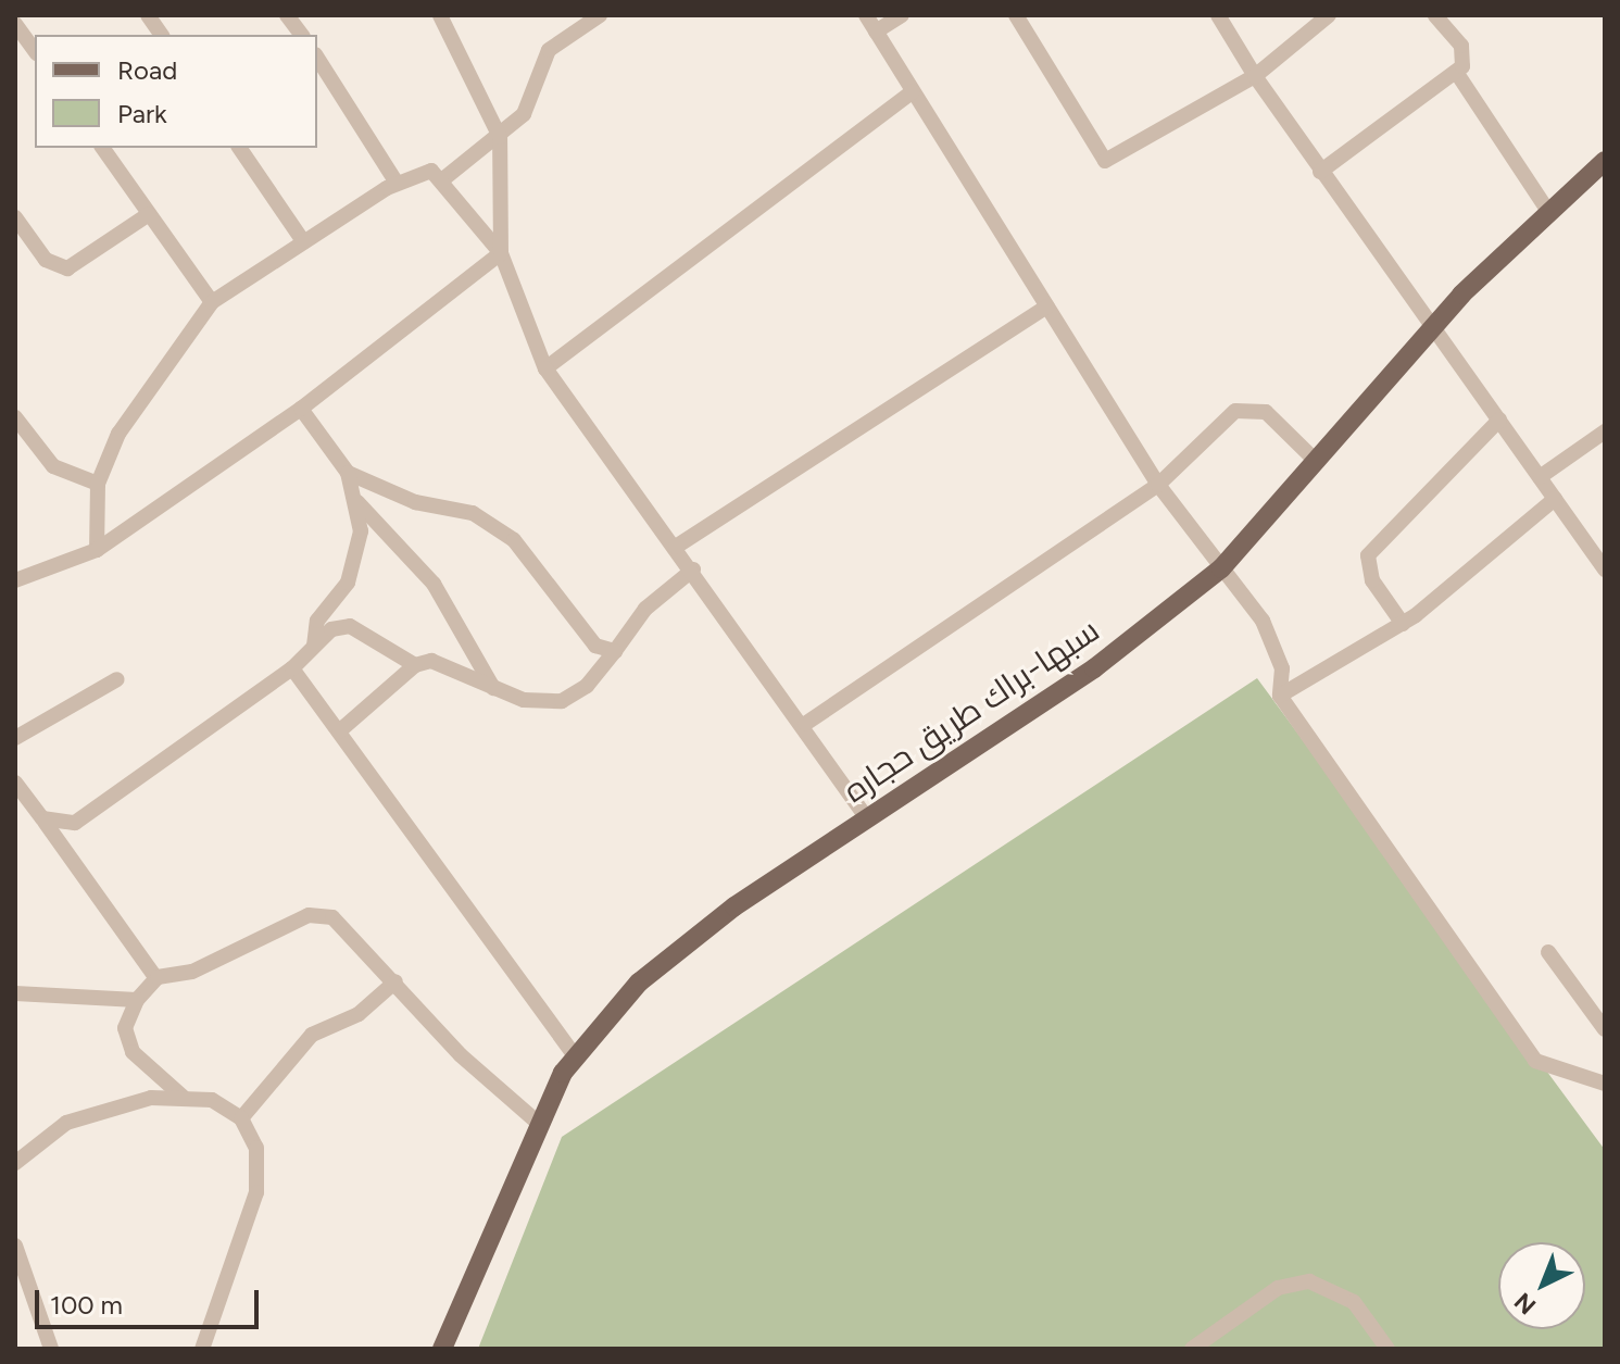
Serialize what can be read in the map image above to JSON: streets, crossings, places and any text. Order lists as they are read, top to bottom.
{
  "streets": {
    "main road": ["سبها-براك طريق حجاره"]
  },
  "legend": ["Road", "Park"],
  "scale_bar": "100 m",
  "north": "bottom left"
}
